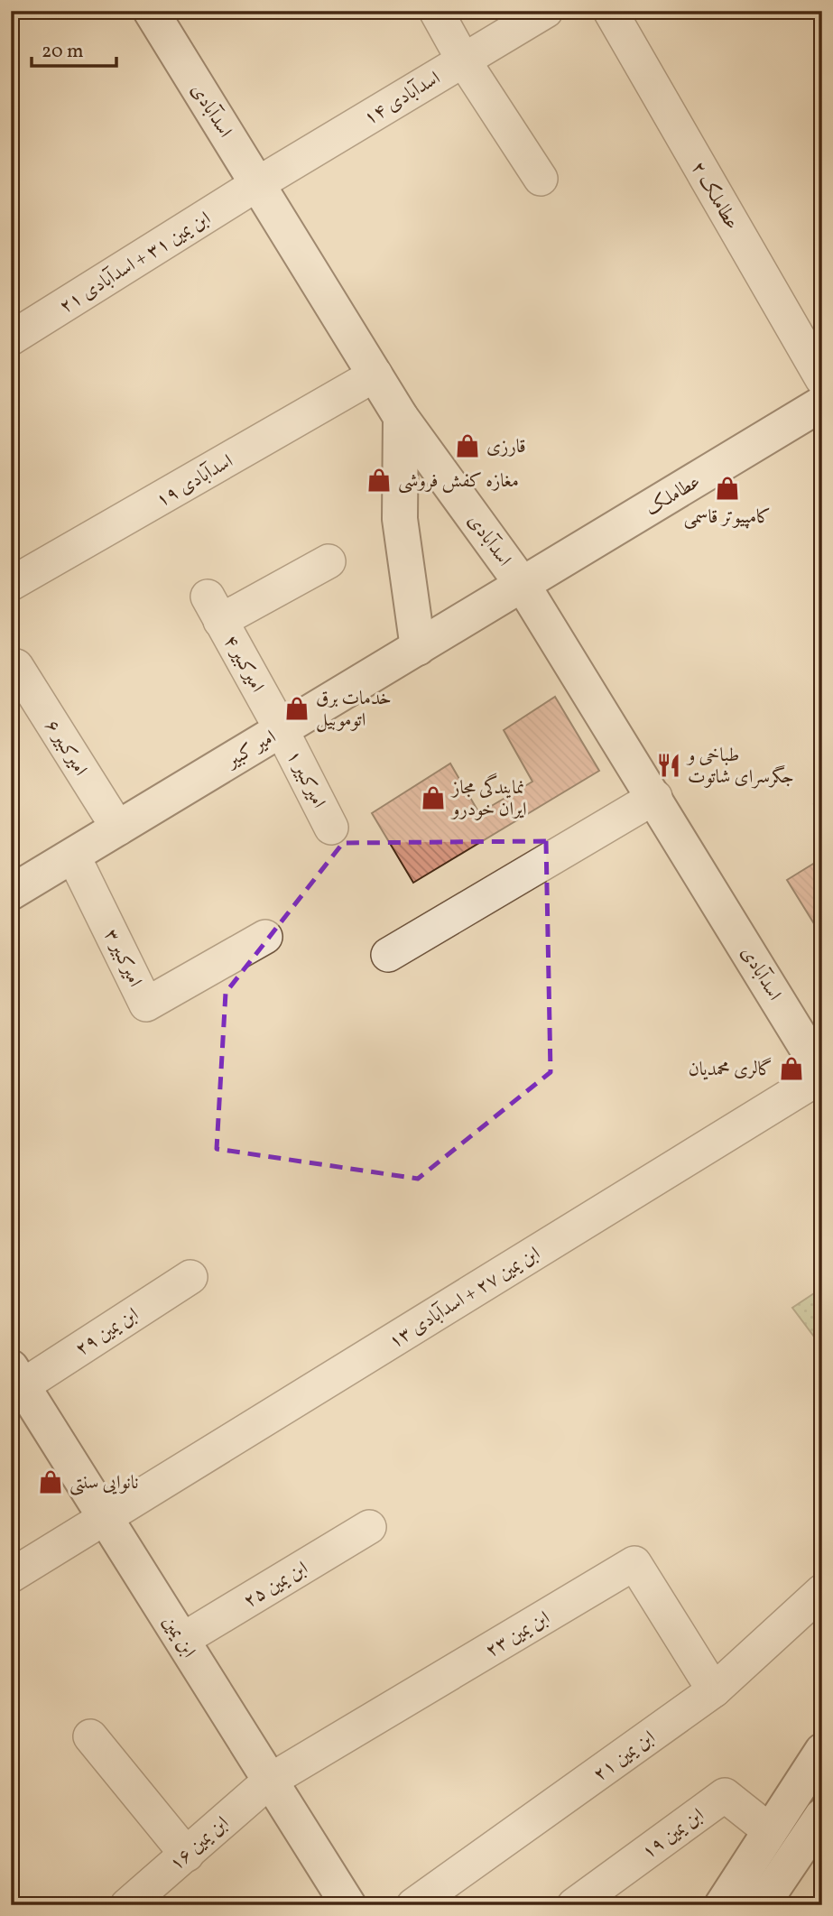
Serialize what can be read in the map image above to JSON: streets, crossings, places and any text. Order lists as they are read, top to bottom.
{
  "streets": {
    "main road": [
      "اسدآبادی",
      "عطاملک",
      "امیر کبیر",
      "ابن یمین"
    ],
    "street": [
      "اسدآبادی ۱۴",
      "عطاملک ۲",
      "ابن یمین ۳۱ + اسدآبادی ۲۱",
      "اسدآبادی ۱۹",
      "امیرکبیر ۴",
      "امیرکبیر ۶",
      "امیرکبیر ۱",
      "امیرکبیر ۳",
      "ابن یمین ۲۷ + اسدآبادی ۱۳",
      "ابن یمین ۲۹",
      "ابن یمین ۲۵",
      "ابن یمین ۲۳",
      "ابن یمین ۲۱",
      "ابن یمین ۱۹",
      "ابن یمین ۱۶"
    ]
  },
  "crossings": [
    ["اسدآبادی ۱۴", "اسدآبادی"],
    ["اسدآبادی ۱۴", "ابن یمین ۳۱ + اسدآبادی ۲۱"],
    ["اسدآبادی", "ابن یمین ۳۱ + اسدآبادی ۲۱"],
    ["اسدآبادی", "اسدآبادی ۱۹"],
    ["اسدآبادی", "عطاملک"],
    ["اسدآبادی", "امیر کبیر"],
    ["اسدآبادی", "ابن یمین ۲۷ + اسدآبادی ۱۳"],
    ["عطاملک", "امیر کبیر"],
    ["امیرکبیر ۴", "امیر کبیر"],
    ["امیرکبیر ۴", "امیرکبیر ۱"],
    ["امیرکبیر ۶", "امیر کبیر"],
    ["امیر کبیر", "امیرکبیر ۱"],
    ["امیر کبیر", "امیرکبیر ۳"],
    ["ابن یمین ۲۷ + اسدآبادی ۱۳", "ابن یمین"],
    ["ابن یمین ۲۹", "ابن یمین"],
    ["ابن یمین ۲۵", "ابن یمین"],
    ["ابن یمین ۲۳", "ابن یمین"],
    ["ابن یمین ۲۳", "ابن یمین ۲۱"],
    ["ابن یمین ۲۳", "ابن یمین ۱۶"],
    ["ابن یمین", "ابن یمین ۱۶"]
  ],
  "places": {
    "shop": [
      "قارزی",
      "مغازه کفش فروشی",
      "کامپیوتر قاسمی",
      "خدمات برق اتوموبیل",
      "نمایندگی مجاز ایران خودرو",
      "گالری محمدیان",
      "نانوایی سنتی"
    ],
    "restaurant": ["طباخی و جگرسرای شاتوت"]
  },
  "scale_bar": "20 m"
}
